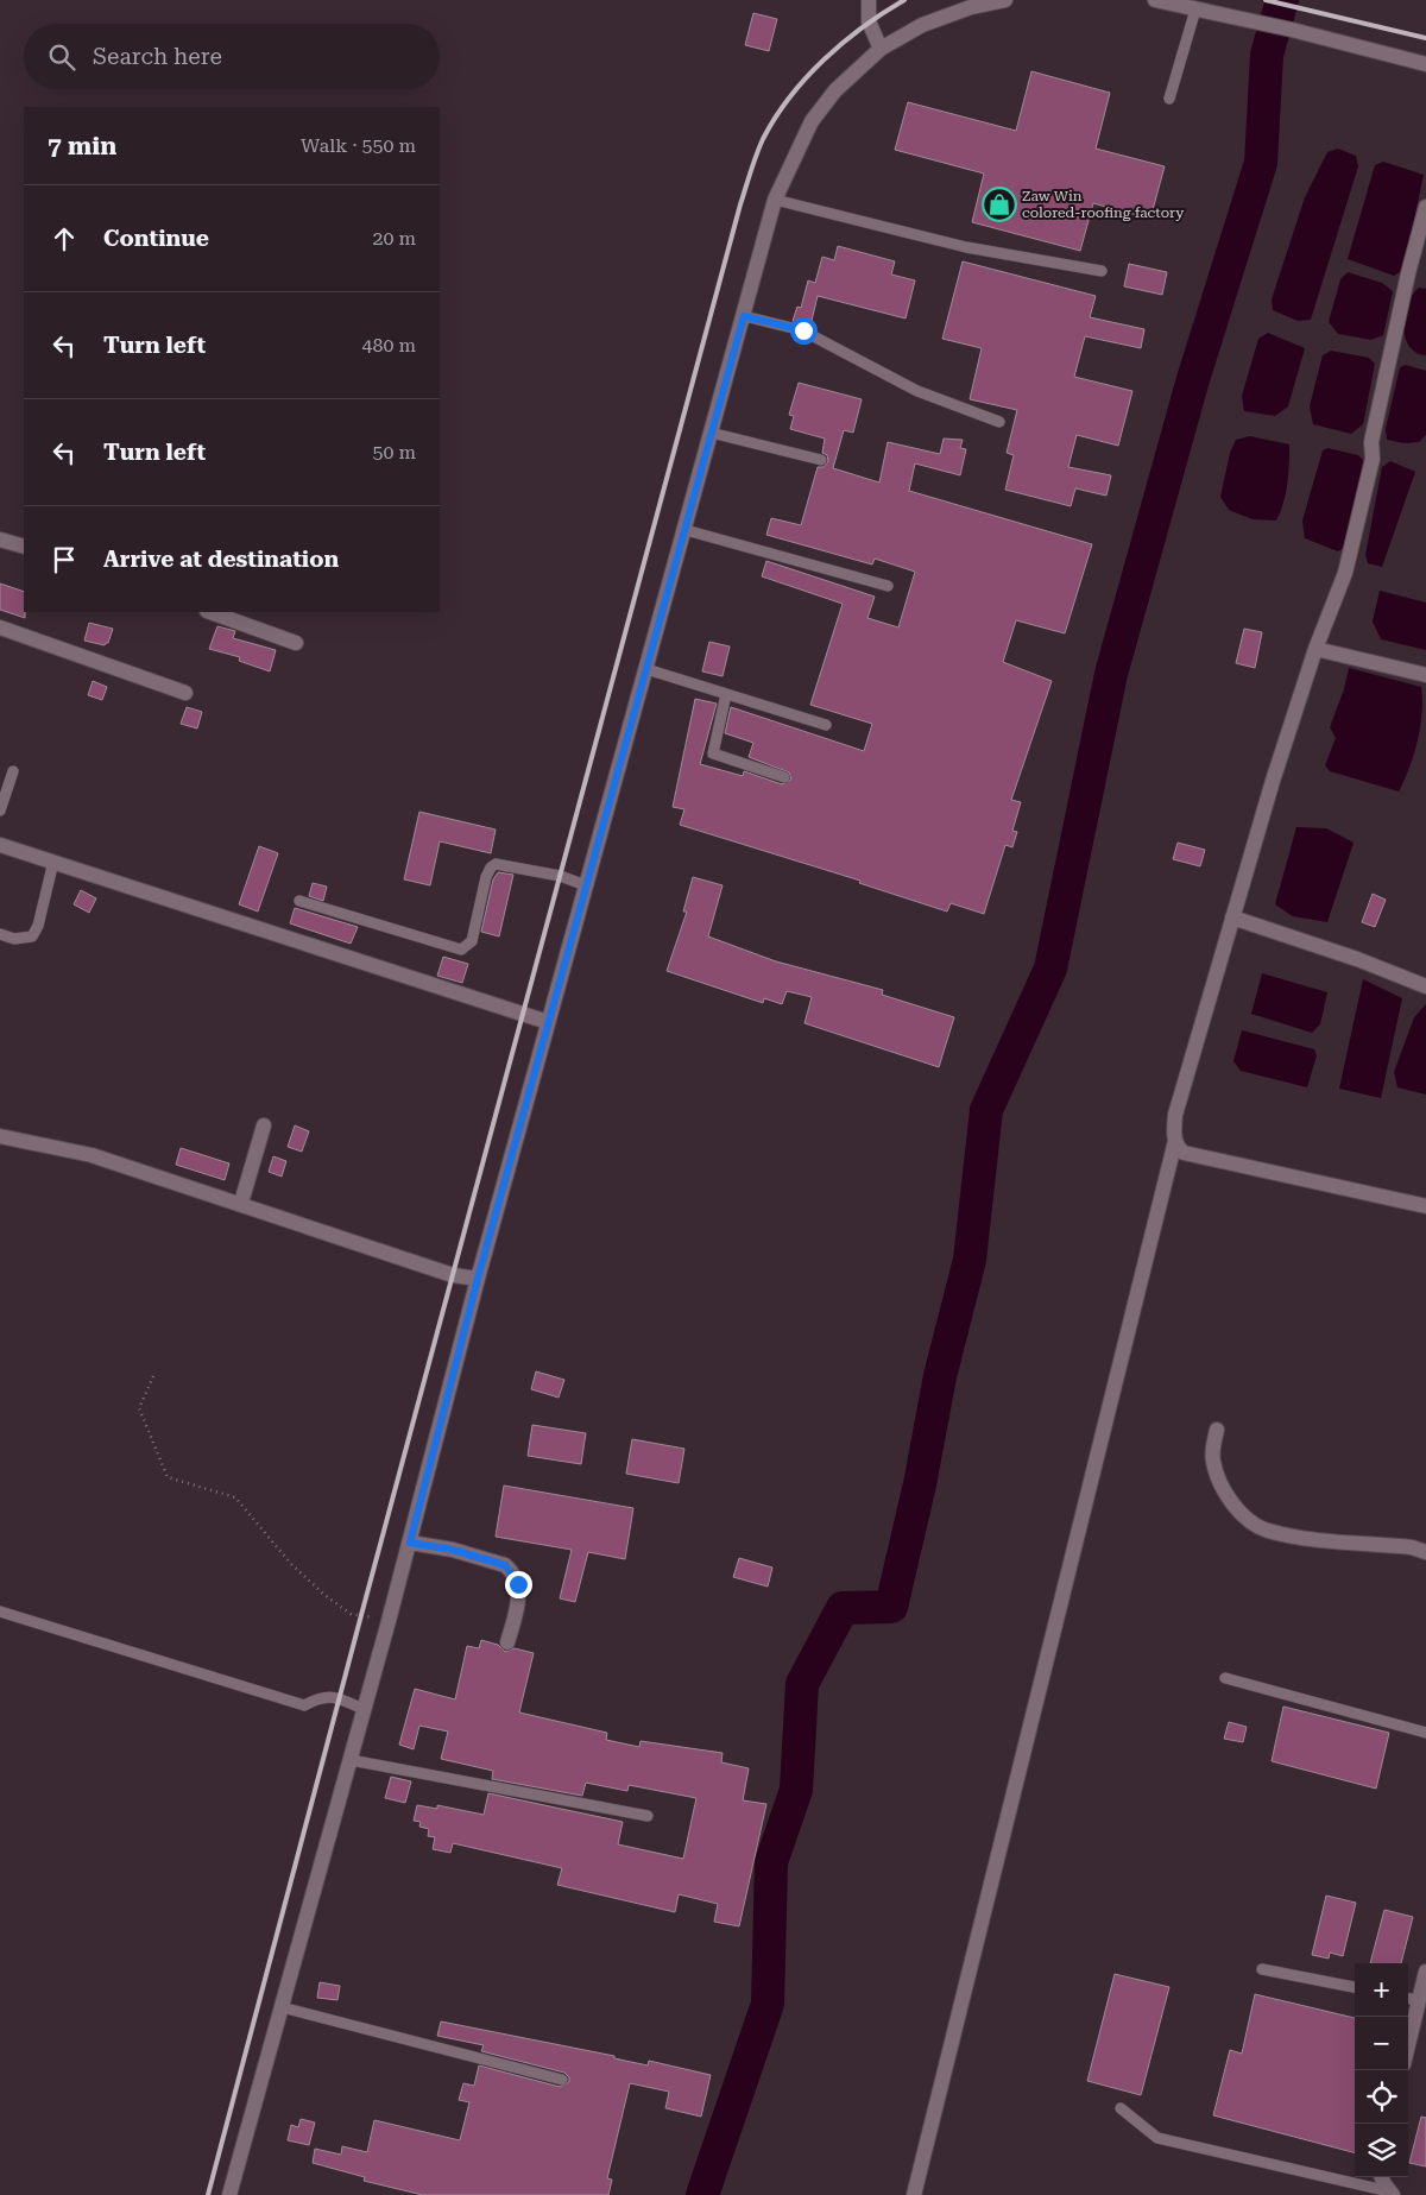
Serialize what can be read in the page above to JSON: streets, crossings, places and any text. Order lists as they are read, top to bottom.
{
  "places": {
    "shop": ["Zaw Win colored-roofing factory"]
  },
  "page": {
    "search": "Search here",
    "heading": ["7 min", "Walk · 550 m"],
    "list": [
      ["Continue", "20 m"],
      ["Turn left", "480 m"],
      ["Turn left", "50 m"],
      "Arrive at destination"
    ],
    "map_buttons": ["+", "−"]
  }
}
